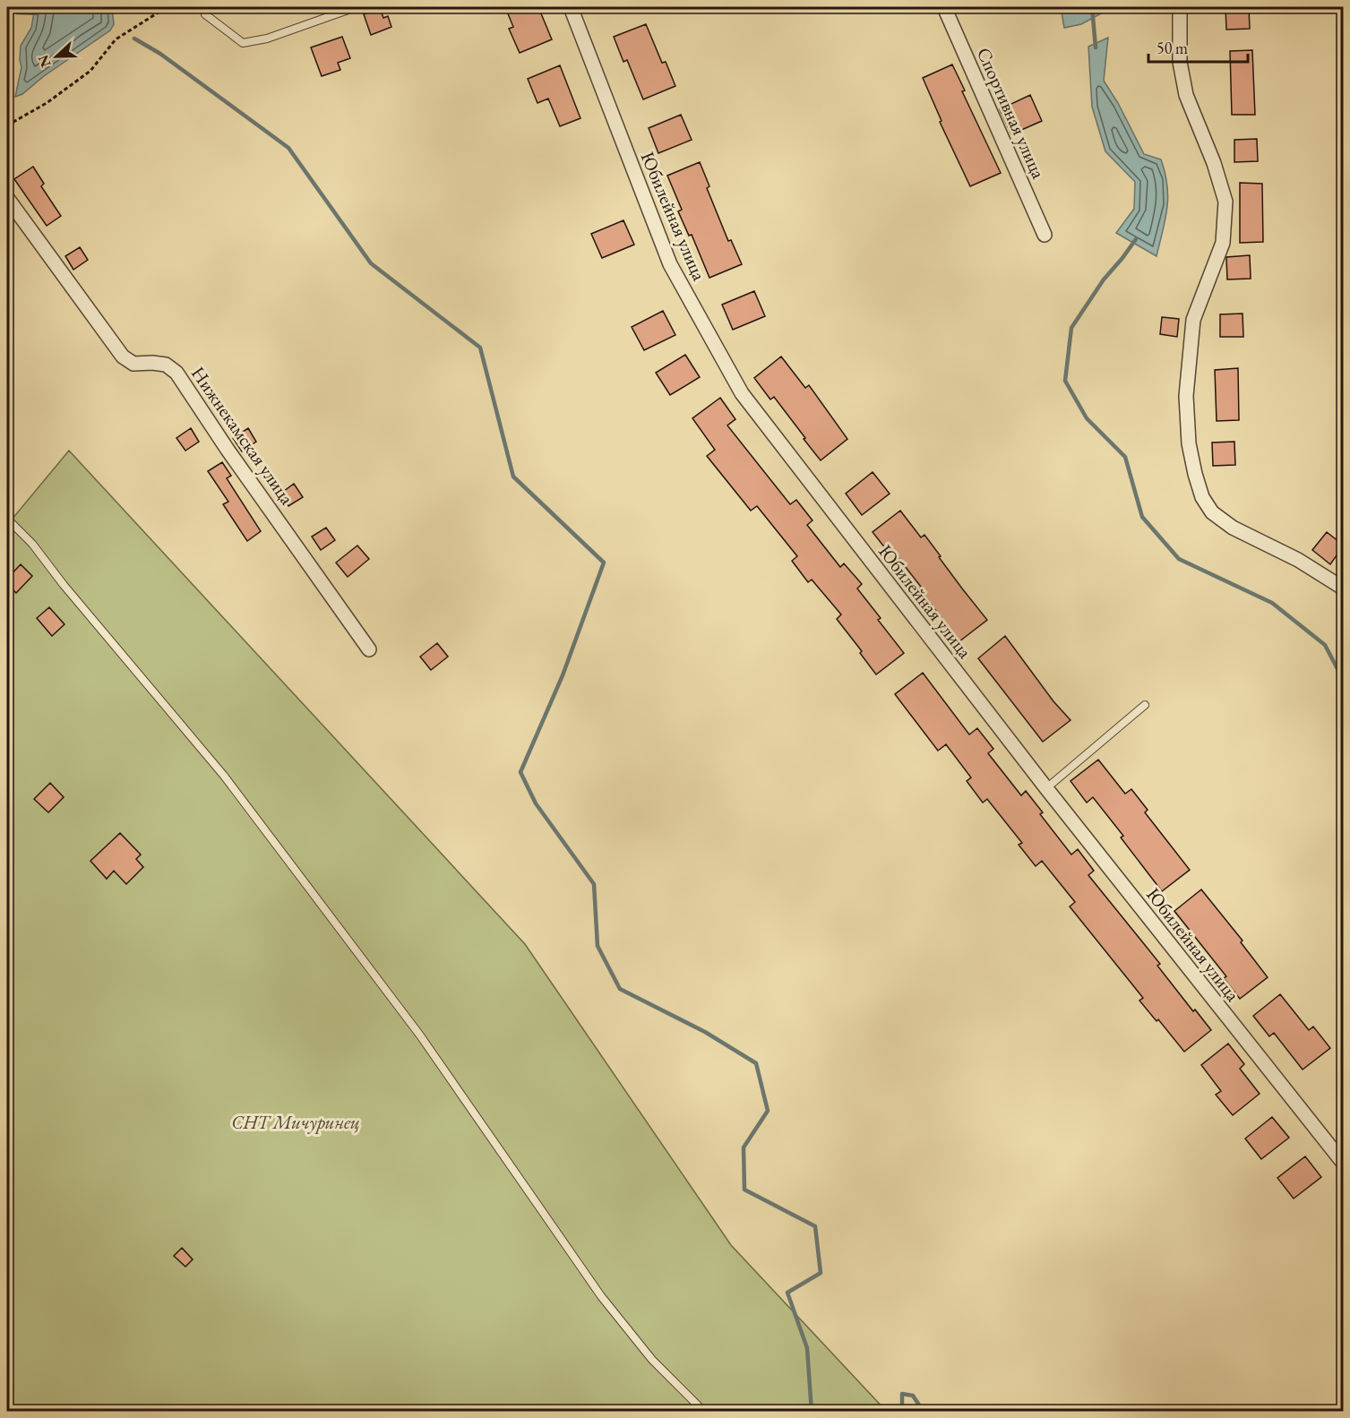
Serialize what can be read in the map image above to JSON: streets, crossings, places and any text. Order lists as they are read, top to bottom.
{
  "streets": {
    "street": ["Спортивная улица", "Юбилейная улица", "Нижнекамская улица"]
  },
  "parks": ["СНТ Мичуринец"],
  "scale_bar": "50 m",
  "north": "left"
}
